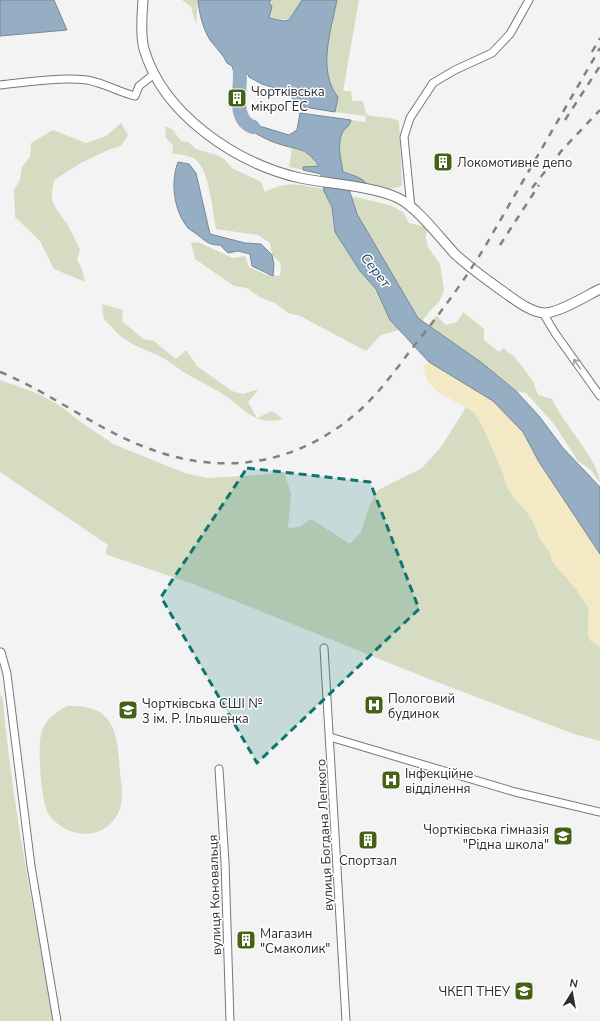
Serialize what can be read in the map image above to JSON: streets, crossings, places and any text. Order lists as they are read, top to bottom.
{
  "streets": {
    "street": ["вулиця Богдана Лепкого", "вулиця Коновальця"]
  },
  "water": ["Серет"],
  "places": {
    "building": [
      "Чортківська мікроГЕС",
      "Локомотивне депо",
      "Спортзал",
      "Магазин \"Смаколик\""
    ],
    "hospital": ["Пологовий будинок", "Інфекційне відділення"],
    "school or university": ["Чортківська СШІ № 3 ім. Р. Ільяшенка", "Чортківська гімназія \"Рідна школа\"", "ЧКЕП ТНЕУ"]
  },
  "north": "top"
}
